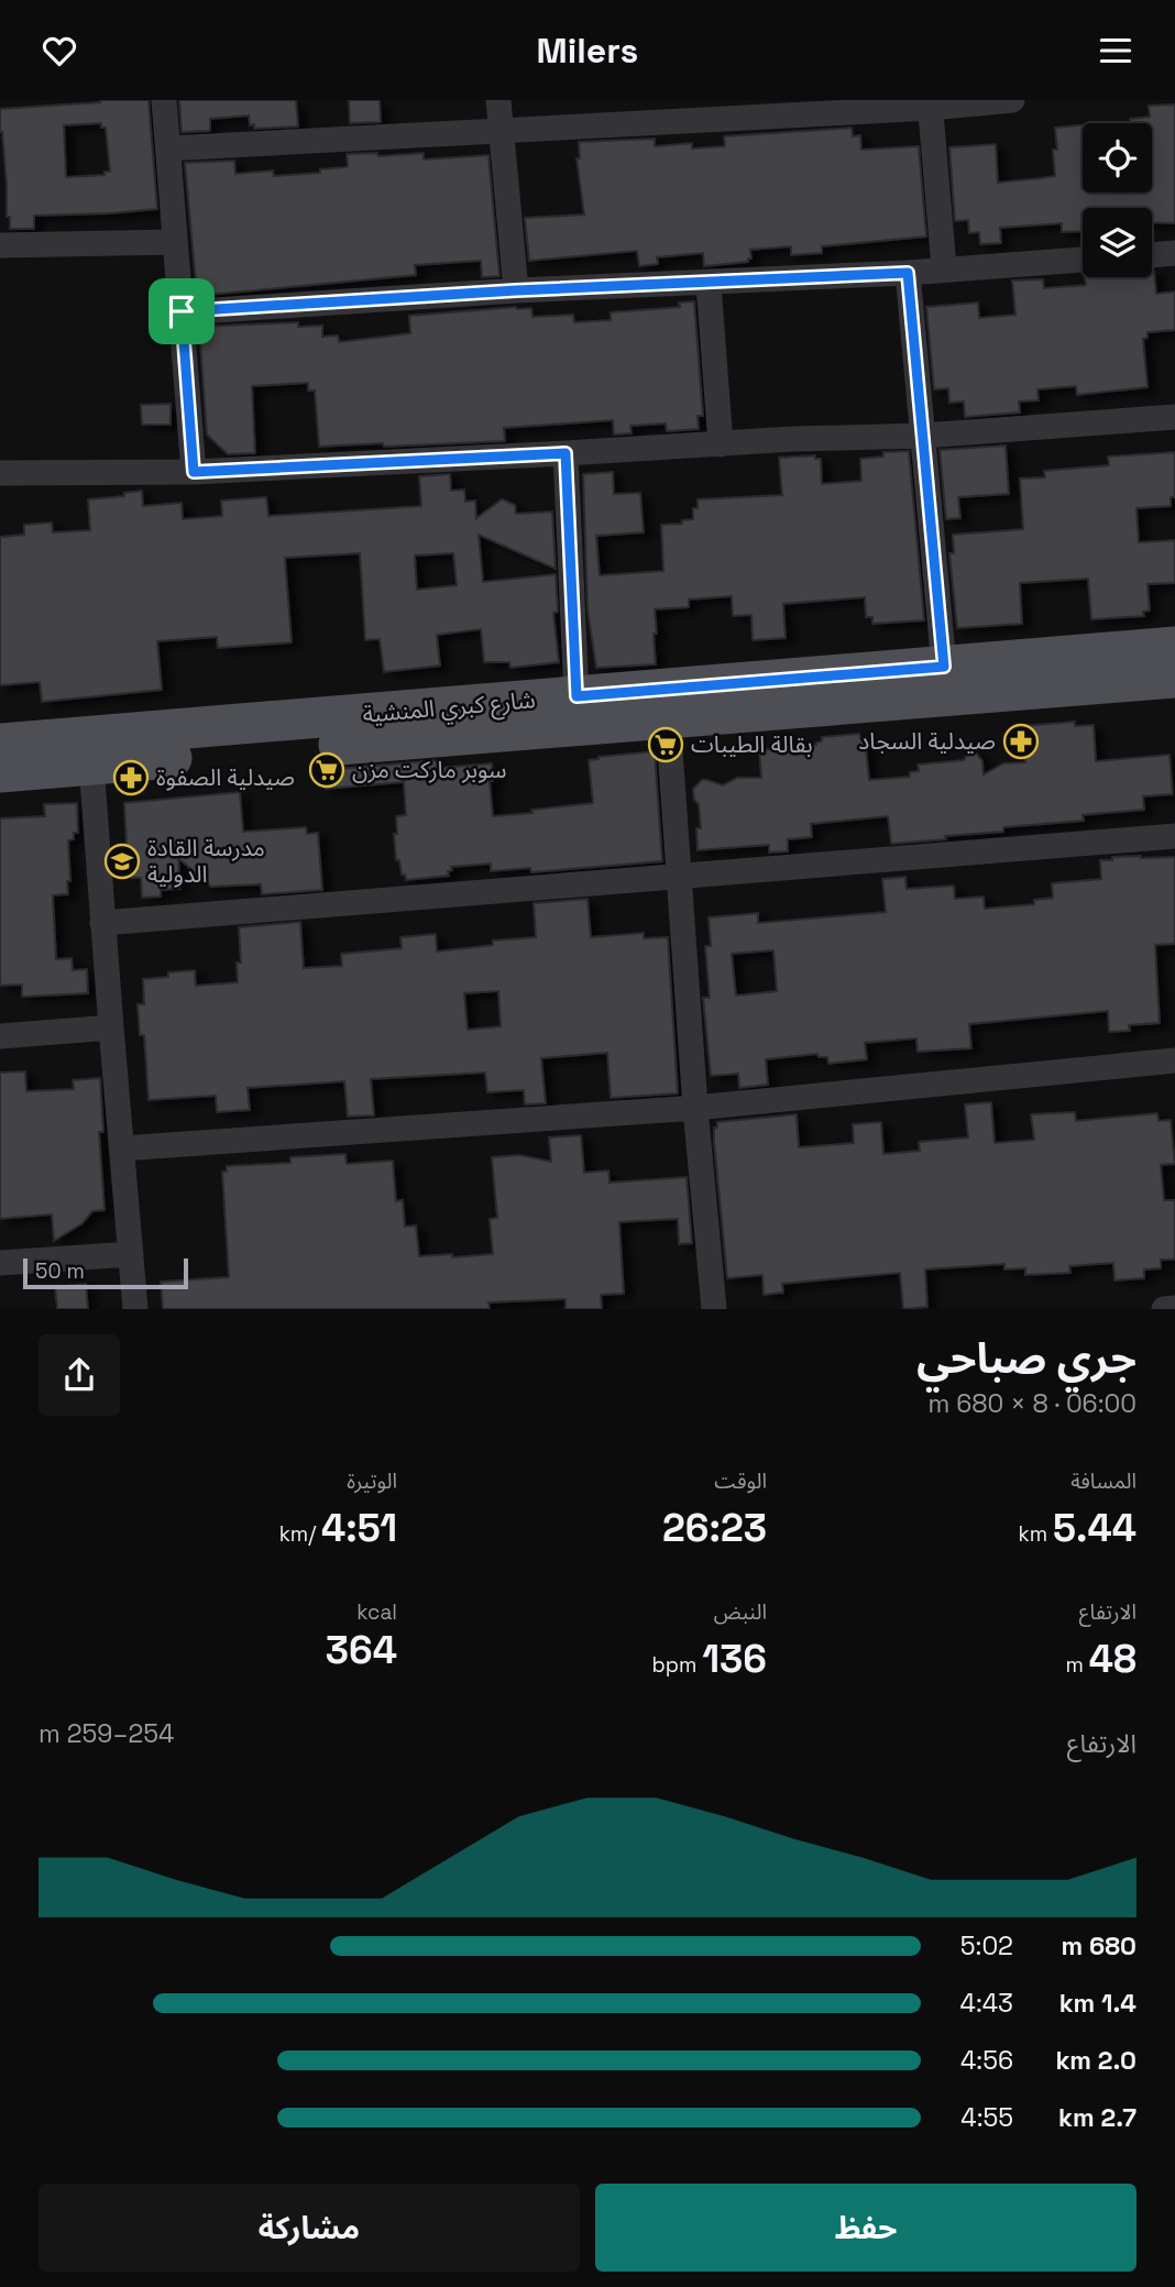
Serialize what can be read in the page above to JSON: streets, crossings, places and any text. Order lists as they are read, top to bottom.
{
  "streets": {
    "main road": ["شارع كبري المنشية"]
  },
  "places": {
    "pharmacy": ["صيدلية السجاد", "صيدلية الصفوة"],
    "supermarket": ["بقالة الطيبات", "سوبر ماركت مزن"],
    "school or university": ["مدرسة القادة الدولية"]
  },
  "scale_bar": "50 m",
  "page": {
    "header": "Milers",
    "scale": "50 m",
    "heading": ["جري صباحي", "06:00 · 8 × 680 m"],
    "stats": [
      ["المسافة", "5.44 km"],
      ["الوقت", "26:23"],
      ["الوتيرة", "4:51 /km"],
      ["الارتفاع", "48 m"],
      ["النبض", "136 bpm"],
      ["kcal", "364"]
    ],
    "chart": ["الارتفاع", "254–259 m"],
    "list": [
      {
        "name": "680 m",
        "note": "5:02"
      },
      {
        "name": "1.4 km",
        "note": "4:43"
      },
      {
        "name": "2.0 km",
        "note": "4:56"
      },
      {
        "name": "2.7 km",
        "note": "4:55"
      }
    ],
    "buttons": ["حفظ", "مشاركة"]
  }
}
